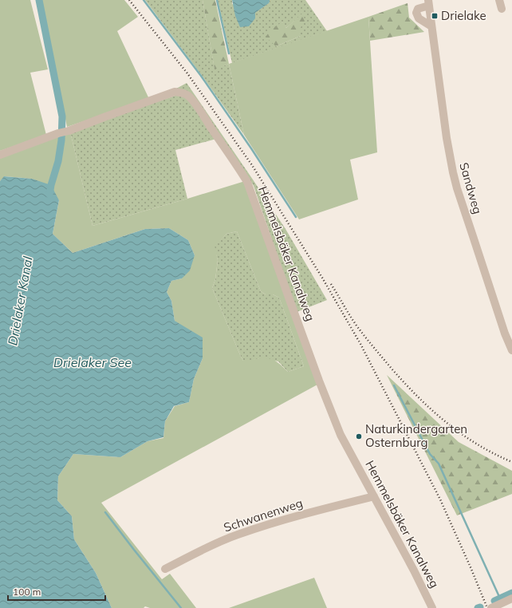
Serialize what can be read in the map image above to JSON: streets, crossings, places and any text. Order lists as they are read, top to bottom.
{
  "streets": {
    "street": ["Sandweg", "Hemmelsbäker Kanalweg", "Schwanenweg"]
  },
  "crossings": [
    ["Hemmelsbäker Kanalweg", "Schwanenweg"]
  ],
  "water": ["Drielaker Kanal", "Drielaker See"],
  "places": {
    "transit": ["Drielake"],
    "other": ["Naturkindergarten Osternburg"]
  },
  "scale_bar": "100 m"
}
